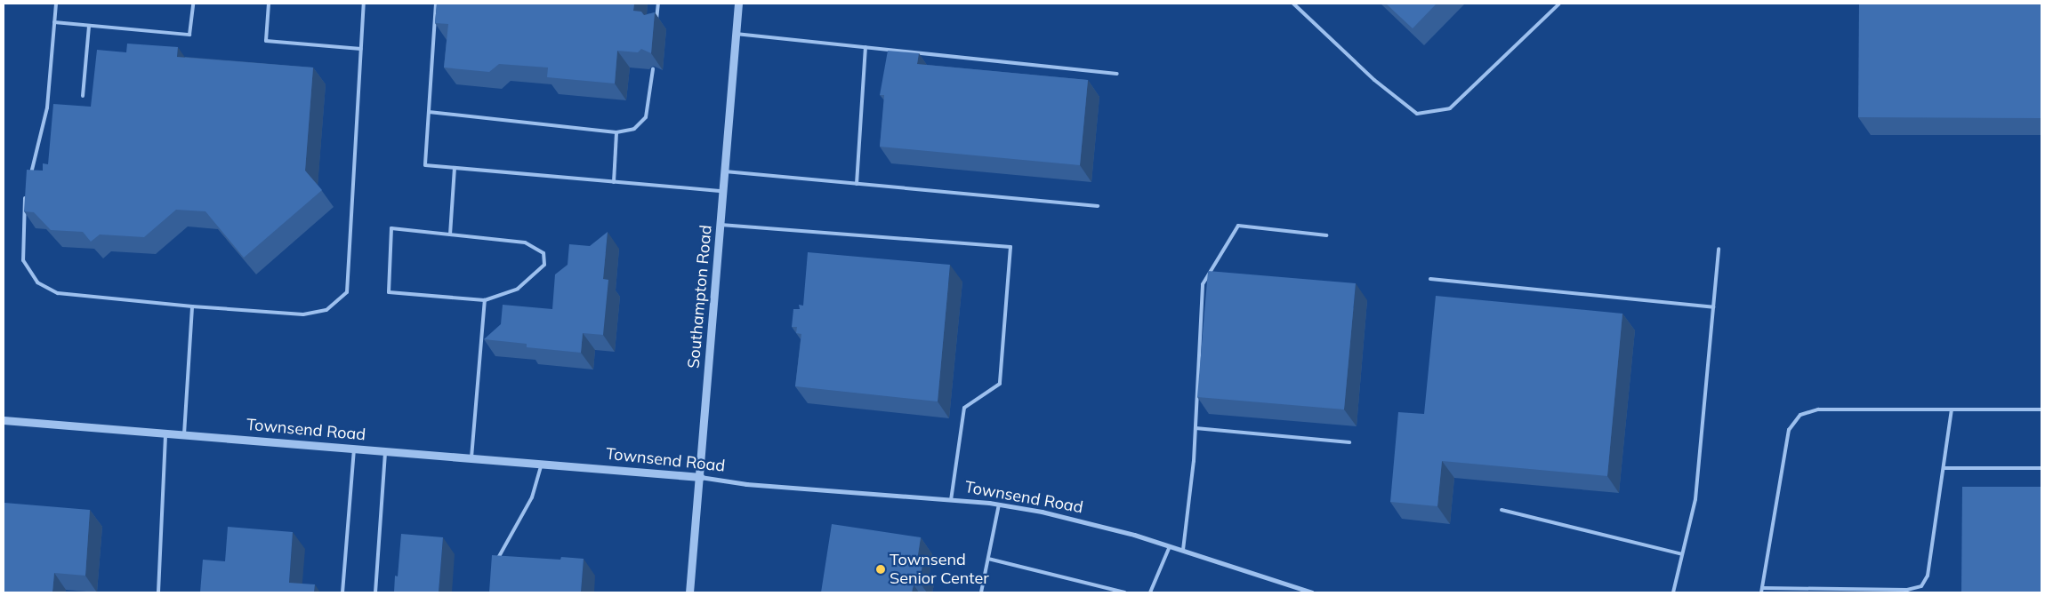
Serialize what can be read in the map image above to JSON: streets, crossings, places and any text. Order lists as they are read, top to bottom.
{
  "streets": {
    "street": ["Southampton Road", "Townsend Road"]
  },
  "crossings": [
    ["Southampton Road", "Townsend Road"]
  ],
  "places": ["Townsend Senior Center"]
}
